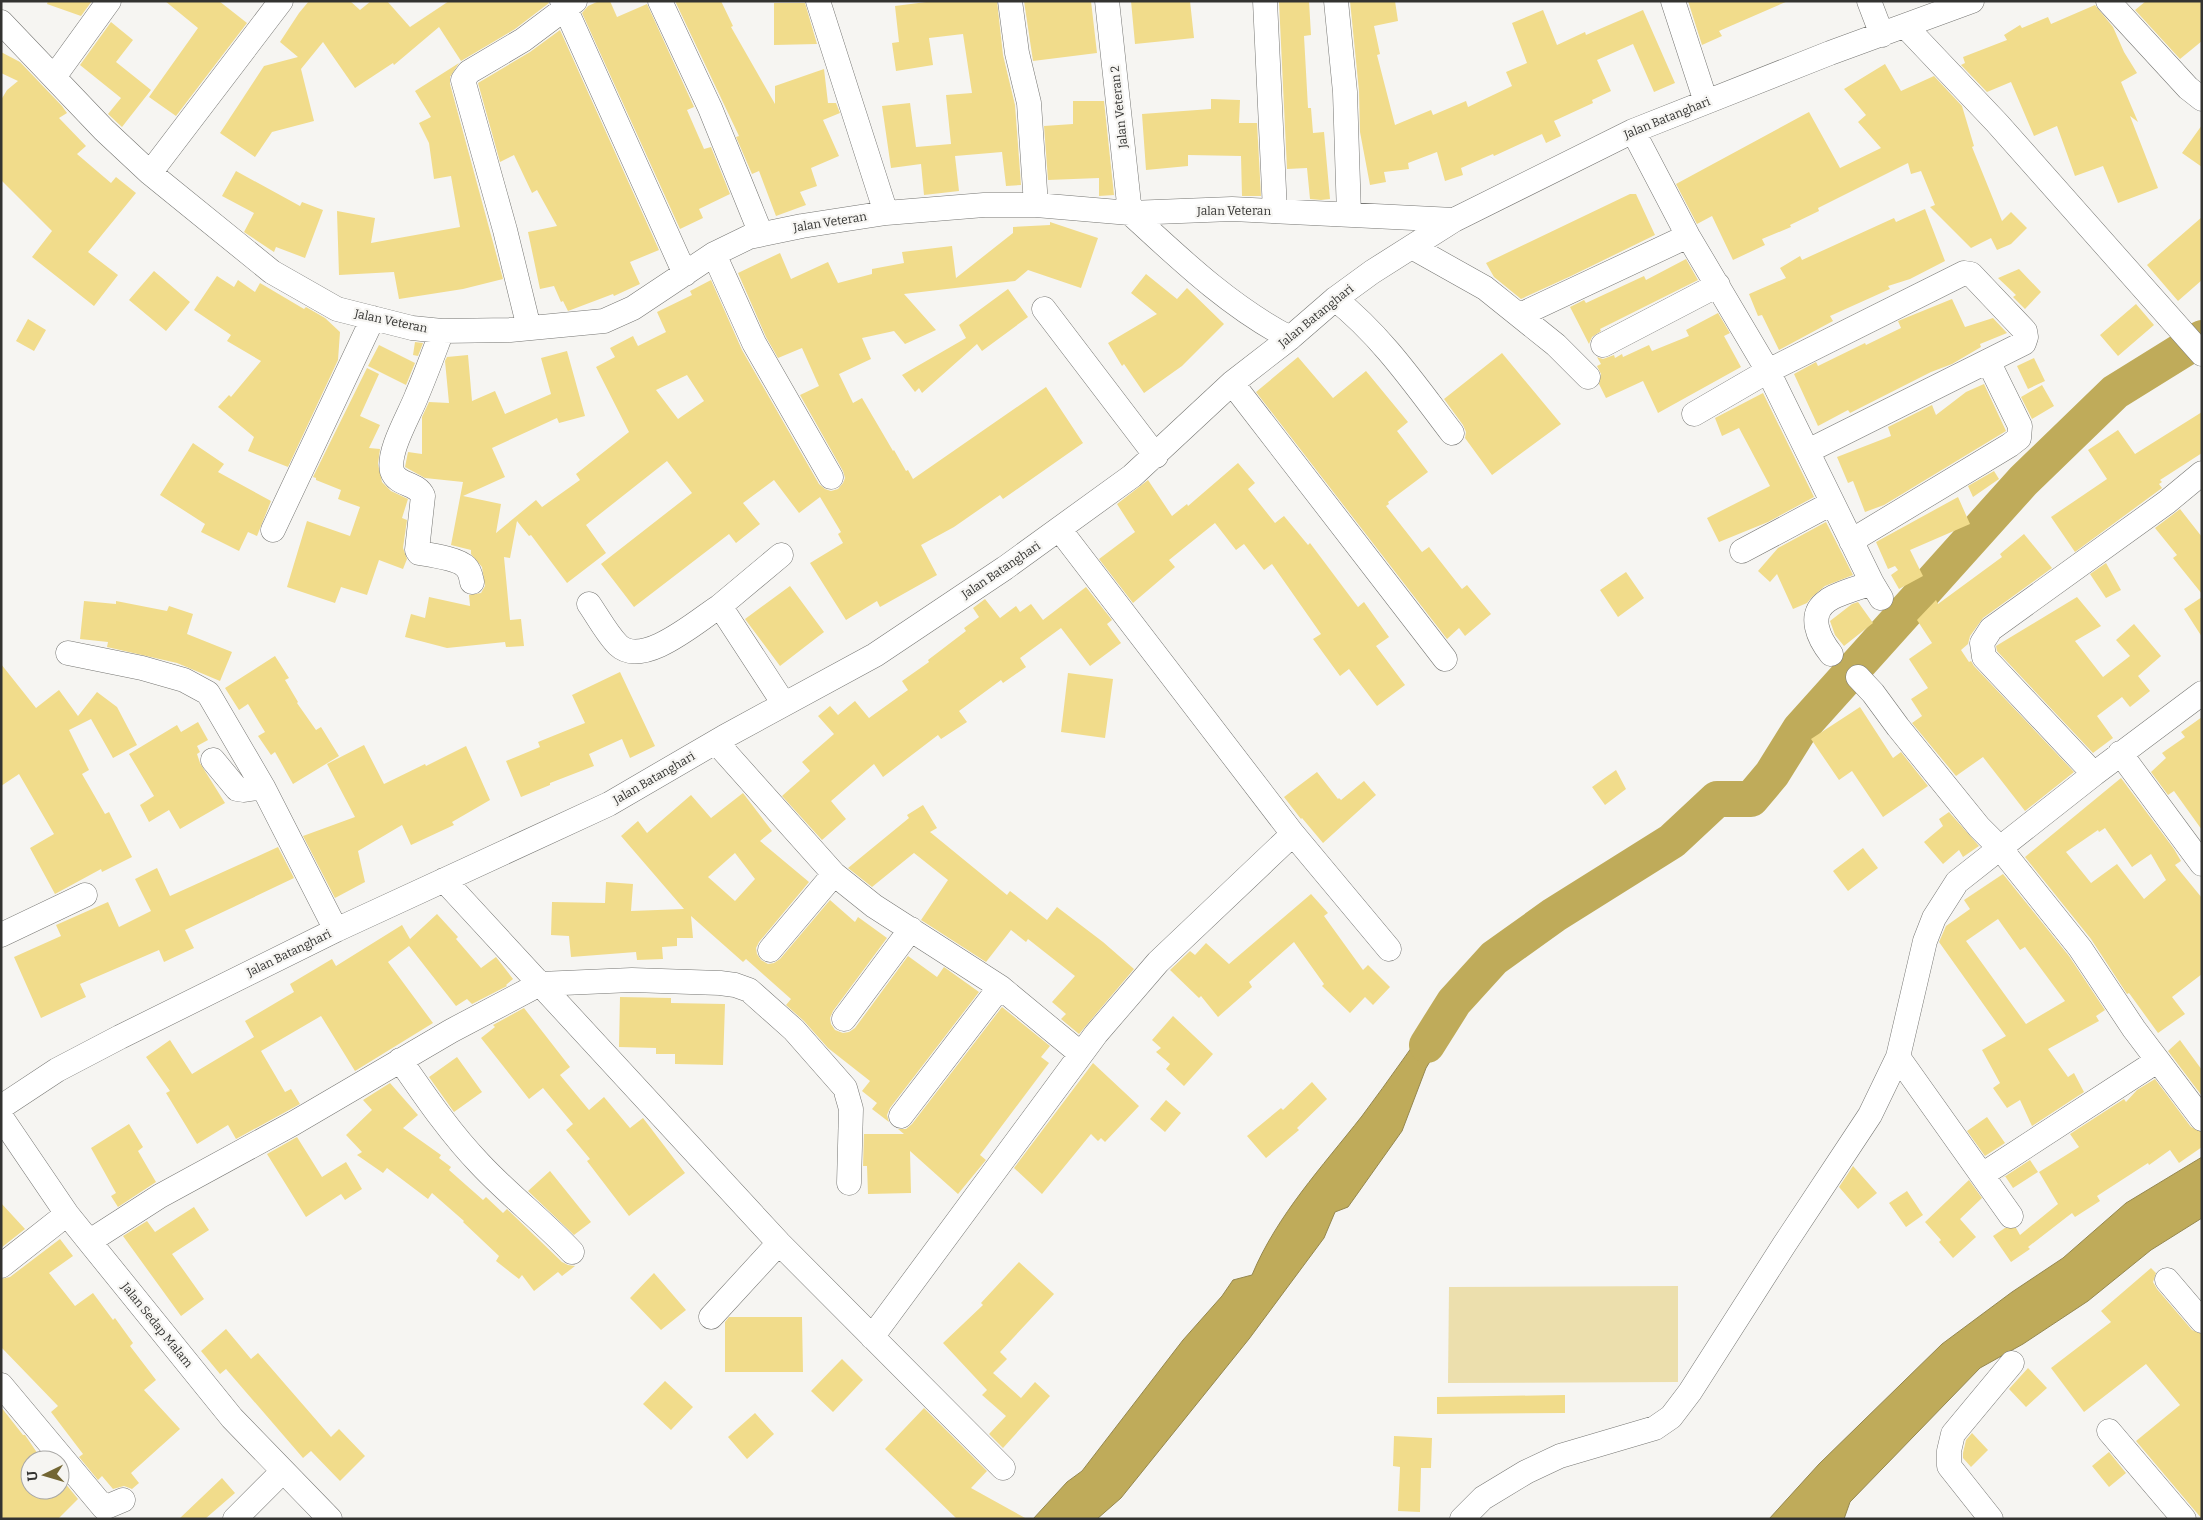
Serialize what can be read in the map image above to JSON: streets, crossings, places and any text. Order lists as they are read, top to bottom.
{
  "streets": {
    "street": [
      "Jalan Veteran 2",
      "Jalan Batanghari",
      "Jalan Veteran",
      "Jalan Sedap Malam"
    ]
  },
  "crossings": [
    ["Jalan Veteran 2", "Jalan Veteran"],
    ["Jalan Batanghari", "Jalan Veteran"]
  ],
  "north": "left"
}
